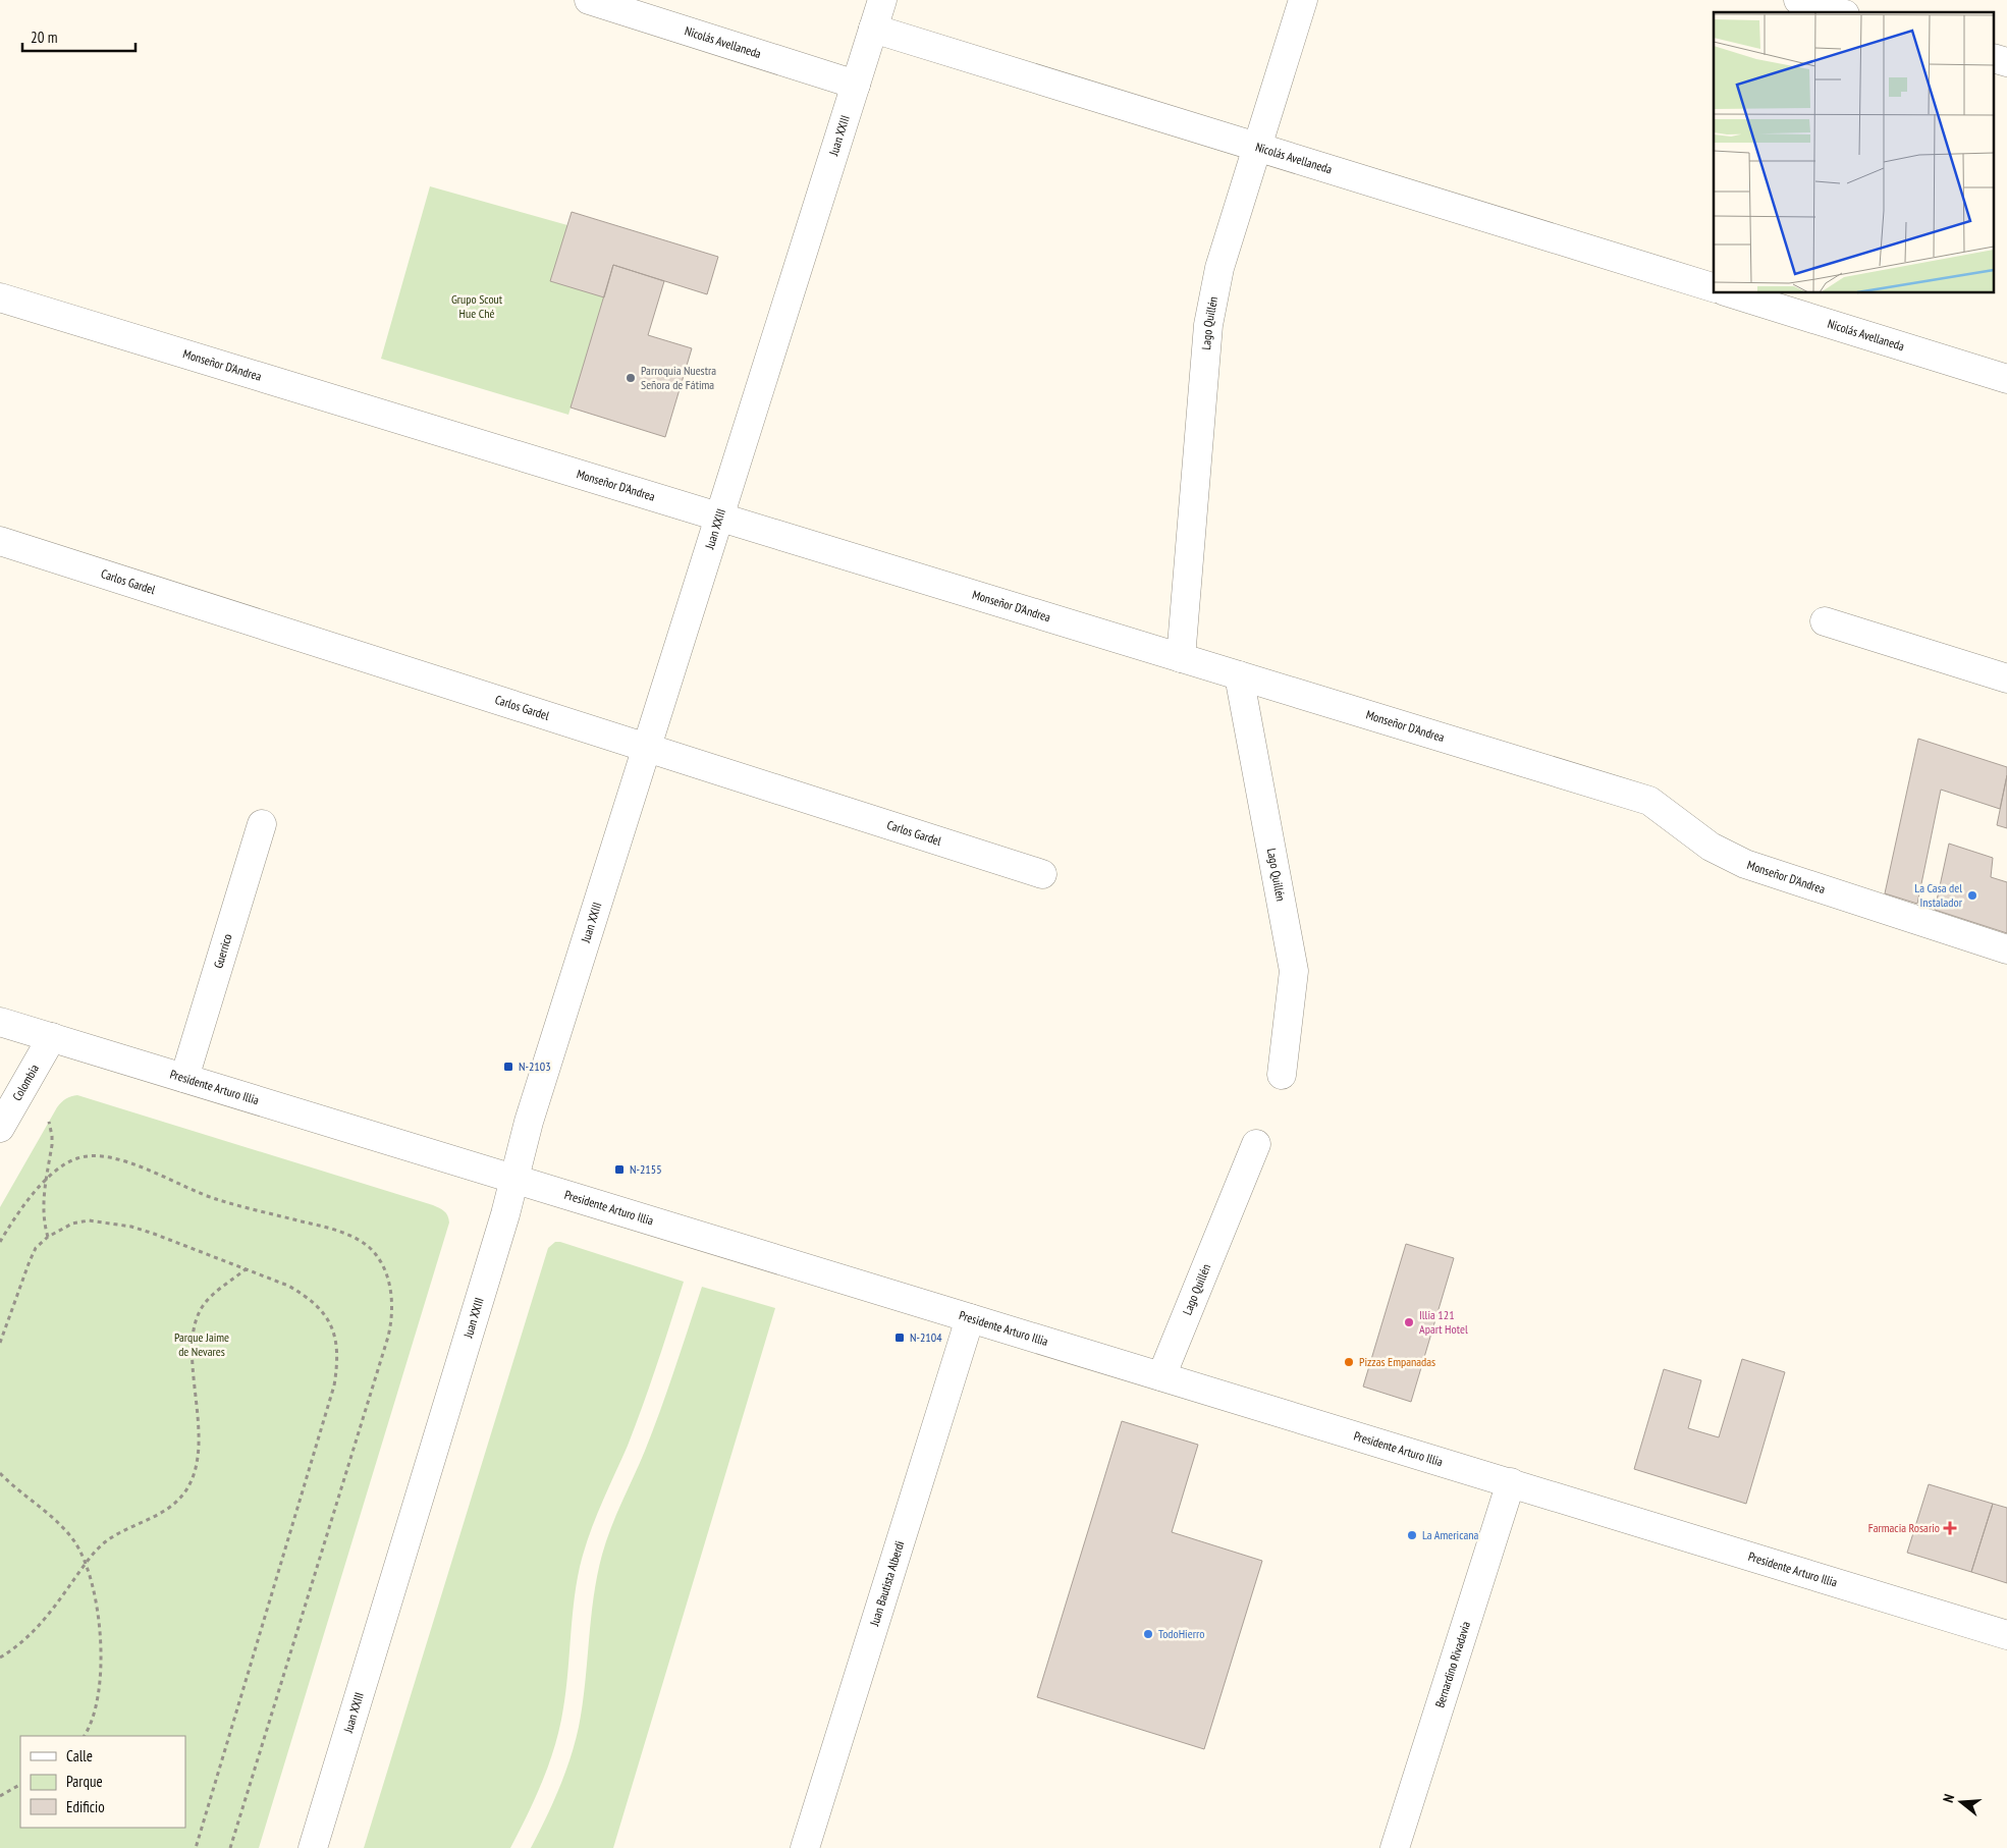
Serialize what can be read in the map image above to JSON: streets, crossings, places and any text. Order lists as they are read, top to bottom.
{
  "streets": {
    "street": [
      "Nicolás Avellaneda",
      "Juan XXIII",
      "Lago Quillén",
      "Monseñor D'Andrea",
      "Carlos Gardel",
      "Guerrico",
      "Colombia",
      "Presidente Arturo Illia",
      "Juan Bautista Alberdi",
      "Bernardino Rivadavia"
    ]
  },
  "crossings": [
    ["Nicolás Avellaneda", "Juan XXIII"],
    ["Nicolás Avellaneda", "Lago Quillén"],
    ["Juan XXIII", "Monseñor D'Andrea"],
    ["Juan XXIII", "Carlos Gardel"],
    ["Juan XXIII", "Presidente Arturo Illia"],
    ["Lago Quillén", "Monseñor D'Andrea"],
    ["Lago Quillén", "Presidente Arturo Illia"],
    ["Guerrico", "Presidente Arturo Illia"],
    ["Colombia", "Presidente Arturo Illia"],
    ["Presidente Arturo Illia", "Juan Bautista Alberdi"],
    ["Presidente Arturo Illia", "Bernardino Rivadavia"]
  ],
  "parks": ["Grupo Scout Hue Ché", "Parque Jaime de Nevares"],
  "places": {
    "other": [
      "Parroquia Nuestra Señora de Fátima",
      "La Casa del Instalador",
      "Illia 121 Apart Hotel",
      "Pizzas Empanadas",
      "La Americana",
      "TodoHierro"
    ],
    "transit": ["N-2103", "N-2155", "N-2104"],
    "health": ["Farmacia Rosario"]
  },
  "legend": ["Calle", "Parque", "Edificio"],
  "scale_bar": "20 m",
  "north": "left"
}
